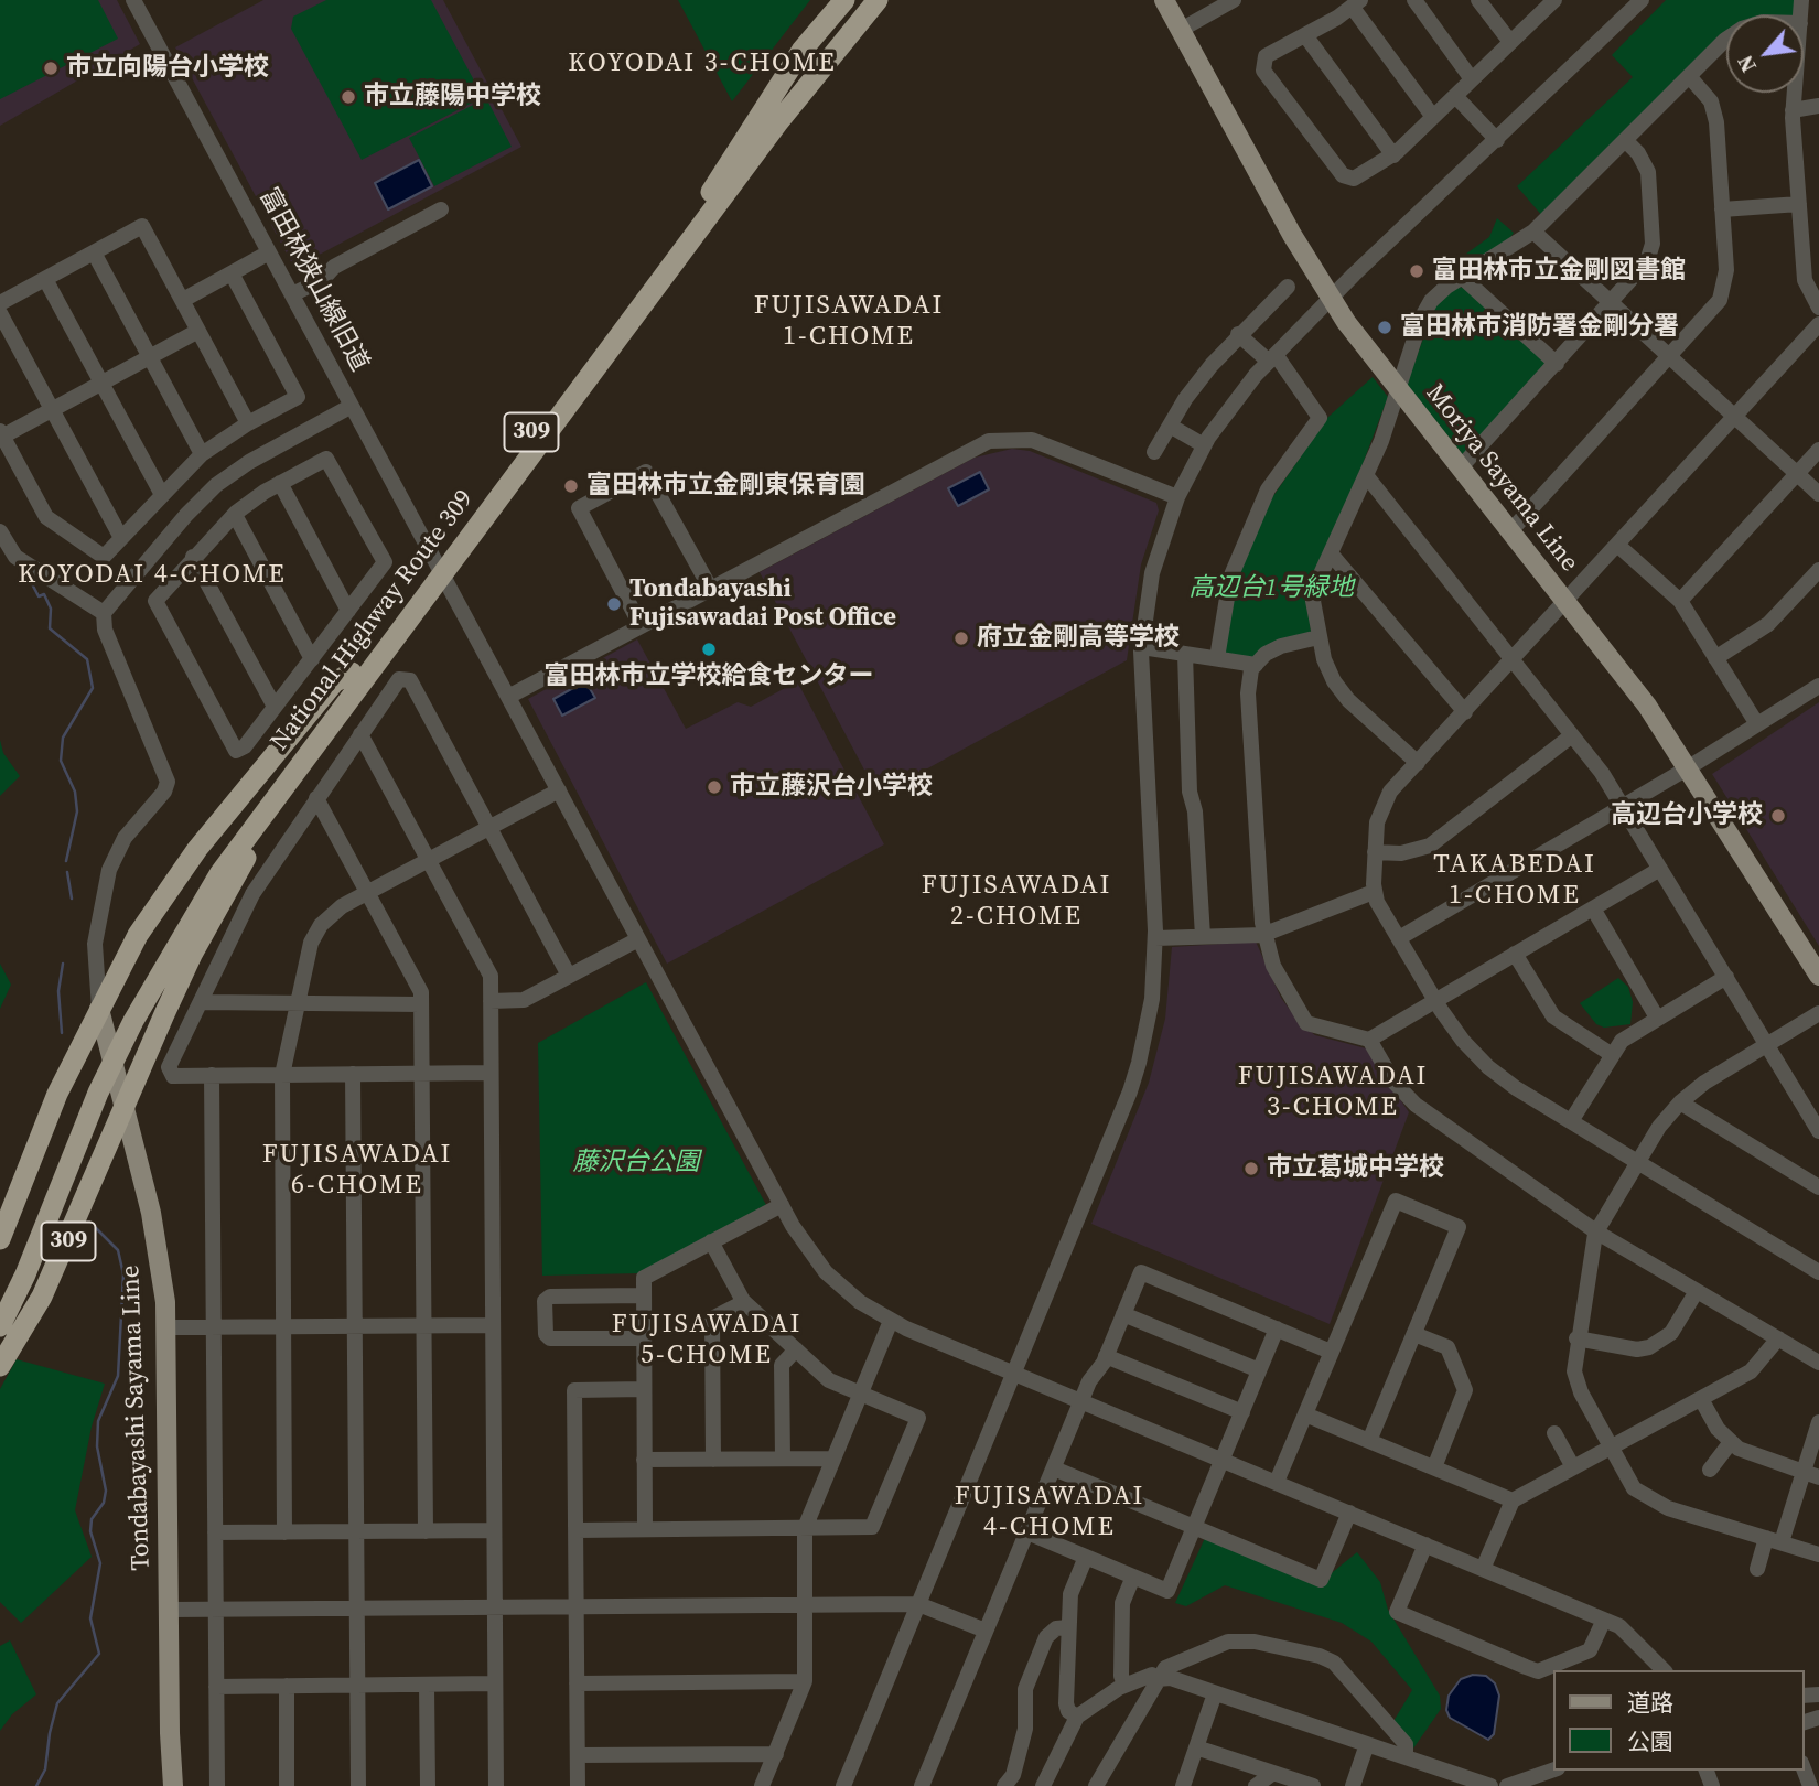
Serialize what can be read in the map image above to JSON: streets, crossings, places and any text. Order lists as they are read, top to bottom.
{
  "streets": {
    "highway": ["309", "National Highway Route 309"],
    "main road": ["Moriya Sayama Line", "Tondabayashi Sayama Line"],
    "street": ["富田林狭山線旧道"]
  },
  "crossings": [
    ["309", "National Highway Route 309"],
    ["309", "Tondabayashi Sayama Line"]
  ],
  "districts": [
    "KOYODAI 3-CHOME",
    "FUJISAWADAI 1-CHOME",
    "KOYODAI 4-CHOME",
    "TAKABEDAI 1-CHOME",
    "FUJISAWADAI 2-CHOME",
    "FUJISAWADAI 3-CHOME",
    "FUJISAWADAI 6-CHOME",
    "FUJISAWADAI 5-CHOME",
    "FUJISAWADAI 4-CHOME"
  ],
  "parks": ["高辺台1号緑地", "藤沢台公園"],
  "places": [
    "市立向陽台小学校",
    "市立藤陽中学校",
    "富田林市立金剛図書館",
    "富田林市消防署金剛分署",
    "富田林市立金剛東保育園",
    "Tondabayashi Fujisawadai Post Office",
    "府立金剛高等学校",
    "富田林市立学校給食センター",
    "市立藤沢台小学校",
    "高辺台小学校",
    "市立葛城中学校"
  ],
  "legend": ["道路", "公園"],
  "north": "bottom left"
}
